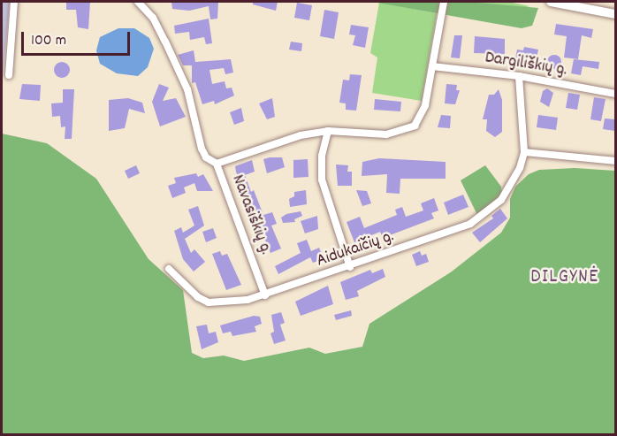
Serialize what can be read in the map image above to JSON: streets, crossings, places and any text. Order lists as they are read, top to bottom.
{
  "streets": {
    "street": ["Dargiliškių g.", "Navasiškių g.", "Aidukaičių g."]
  },
  "crossings": [
    ["Dargiliškių g.", "Navasiškių g."],
    ["Dargiliškių g.", "Aidukaičių g."],
    ["Navasiškių g.", "Aidukaičių g."]
  ],
  "districts": ["DILGYNĖ"],
  "scale_bar": "100 m"
}
